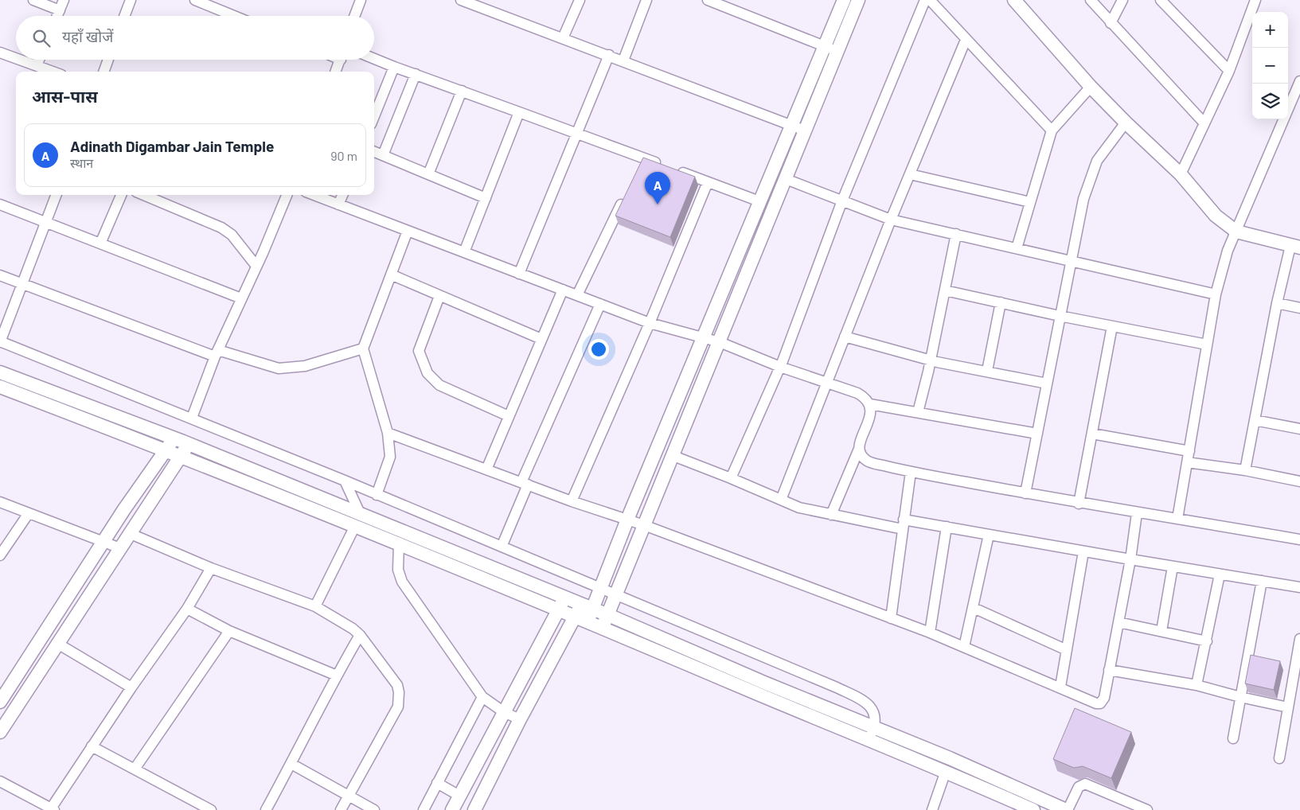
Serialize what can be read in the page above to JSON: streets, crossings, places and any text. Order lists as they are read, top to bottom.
{
  "page": {
    "map_buttons": ["+", "−"],
    "search": "यहाँ खोजें",
    "heading": "आस-पास",
    "list": [
      {
        "mark": "A",
        "name": "Adinath Digambar Jain Temple",
        "note": "स्थान",
        "value": "90 m"
      }
    ],
    "pins": "A"
  }
}
